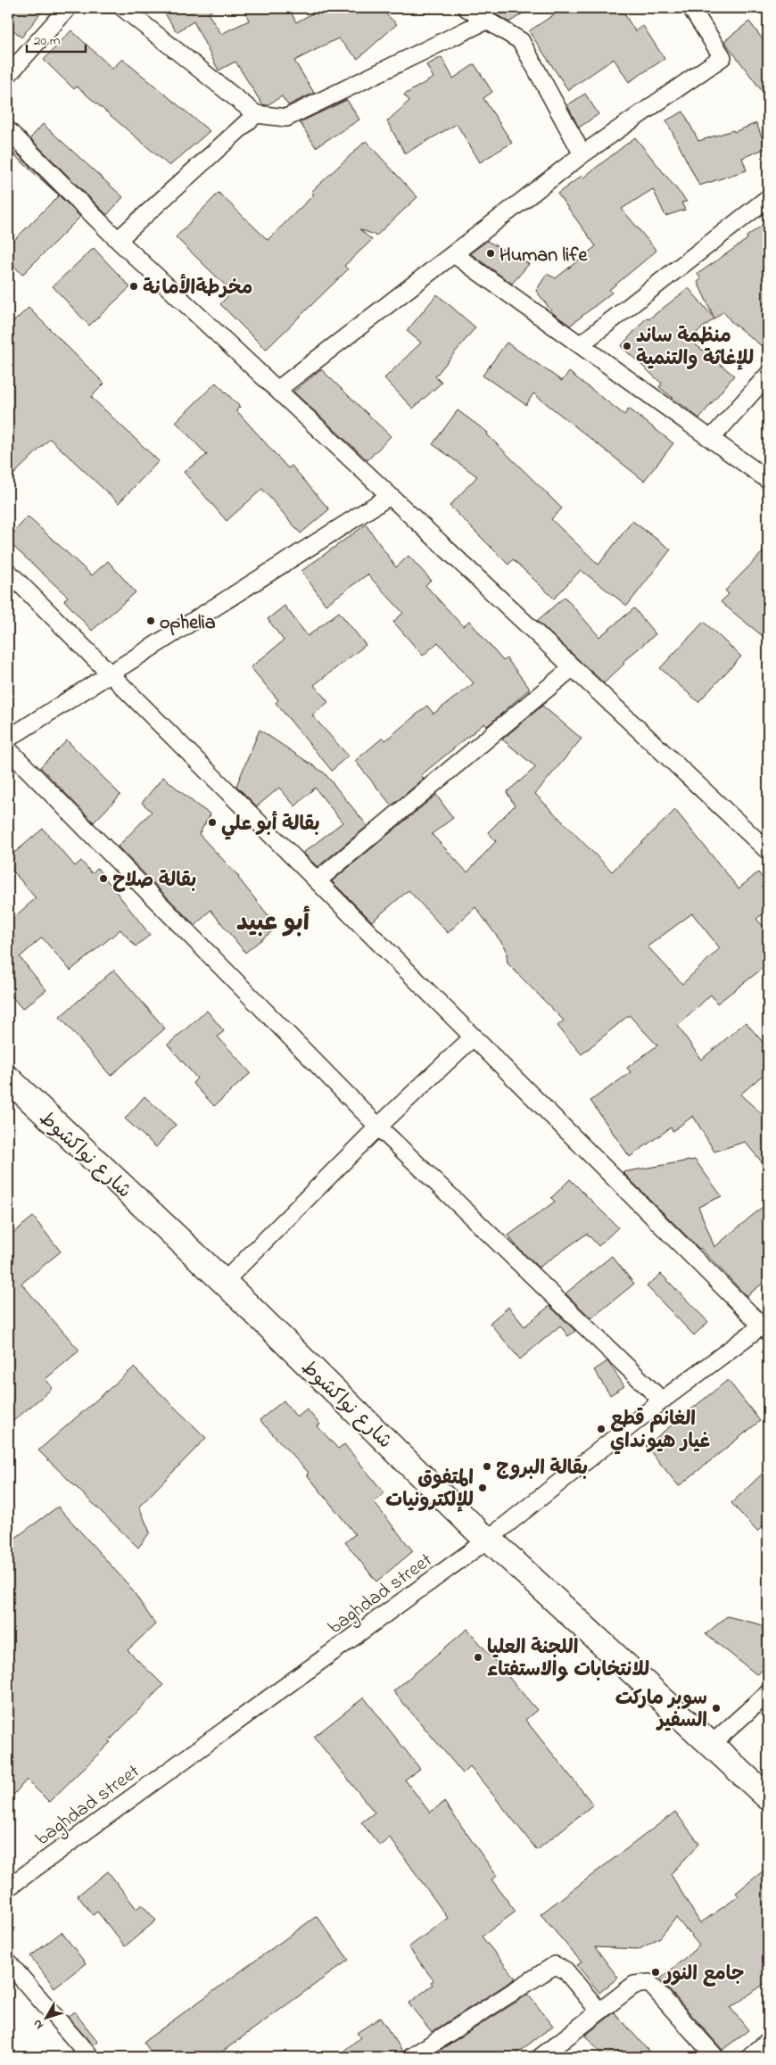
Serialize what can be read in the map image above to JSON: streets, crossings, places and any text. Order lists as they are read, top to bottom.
{
  "streets": {
    "street": ["شارع نواكشوط", "baghdad street"]
  },
  "crossings": [
    ["شارع نواكشوط", "baghdad street"]
  ],
  "districts": ["أبو عبيد"],
  "places": [
    "Human life",
    "مخرطةالأمانة",
    "منظمة ساند للإغاثة والتنمية",
    "ophelia",
    "بقالة أبو علي",
    "بقالة صلاح",
    "الغانم قطع غيار هيونداي",
    "بقالة البروج",
    "المتفوق للإلكترونيات",
    "اللجنة العليا للانتخابات والاستفتاء",
    "سوبر ماركت السفير",
    "جامع النور"
  ],
  "scale_bar": "20 m",
  "north": "bottom left"
}
